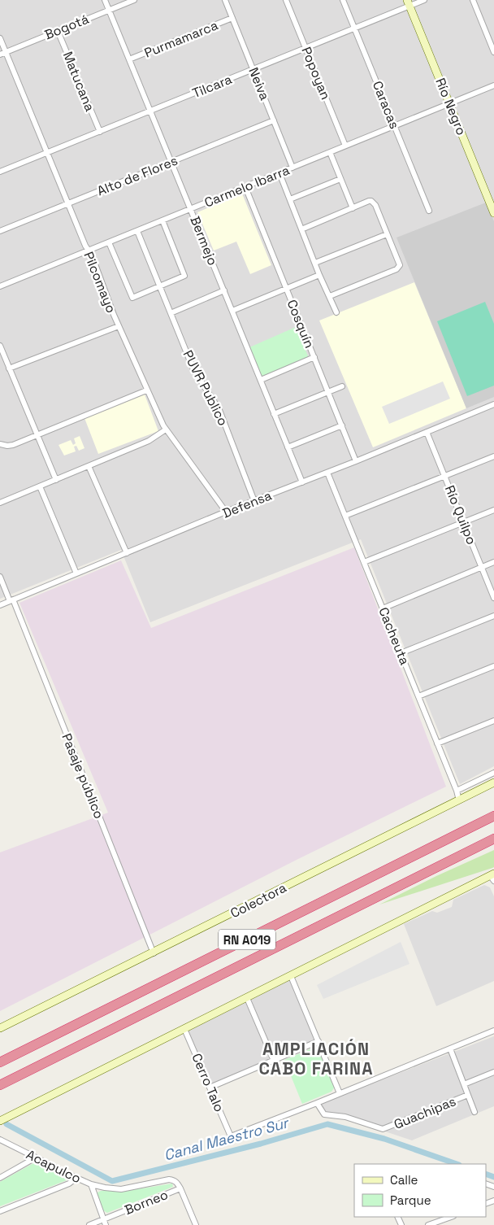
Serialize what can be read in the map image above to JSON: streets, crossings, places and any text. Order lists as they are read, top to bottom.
{
  "streets": {
    "highway": ["RN A019"],
    "street": [
      "Bogotá",
      "Purmamarca",
      "Popoyan",
      "Matucana",
      "Neiva",
      "Tilcara",
      "Caracas",
      "Río Negro",
      "Alto de Flores",
      "Carmelo Ibarra",
      "Bermejo",
      "Pilcomayo",
      "Cosquín",
      "PUVR Publico",
      "Defensa",
      "Río Quilpo",
      "Cacheuta",
      "Pasaje público",
      "Colectora",
      "Cerro Talo",
      "Guachipas",
      "Acapulco",
      "Borneo"
    ]
  },
  "crossings": [
    ["Bogotá", "Matucana"],
    ["Bogotá", "Bermejo"],
    ["Bogotá", "Pilcomayo"],
    ["Purmamarca", "Neiva"],
    ["Purmamarca", "Bermejo"],
    ["Popoyan", "Tilcara"],
    ["Popoyan", "Carmelo Ibarra"],
    ["Matucana", "Tilcara"],
    ["Neiva", "Tilcara"],
    ["Neiva", "Alto de Flores"],
    ["Neiva", "Carmelo Ibarra"],
    ["Tilcara", "Caracas"],
    ["Tilcara", "Río Negro"],
    ["Tilcara", "Bermejo"],
    ["Tilcara", "Pilcomayo"],
    ["Caracas", "Carmelo Ibarra"],
    ["Río Negro", "Carmelo Ibarra"],
    ["Alto de Flores", "Bermejo"],
    ["Alto de Flores", "Pilcomayo"],
    ["Carmelo Ibarra", "Bermejo"],
    ["Carmelo Ibarra", "Pilcomayo"],
    ["Carmelo Ibarra", "Cosquín"],
    ["Carmelo Ibarra", "PUVR Publico"],
    ["Bermejo", "Defensa"],
    ["Pilcomayo", "Defensa"],
    ["Cosquín", "Defensa"],
    ["PUVR Publico", "Defensa"],
    ["Defensa", "Río Quilpo"],
    ["Defensa", "Cacheuta"],
    ["Defensa", "Pasaje público"],
    ["Cacheuta", "Colectora"],
    ["Pasaje público", "Colectora"],
    ["Cerro Talo", "Guachipas"],
    ["Acapulco", "Borneo"]
  ],
  "districts": ["AMPLIACIÓN CABO FARINA"],
  "water": ["Canal Maestro Sur"],
  "legend": ["Calle", "Parque"]
}
